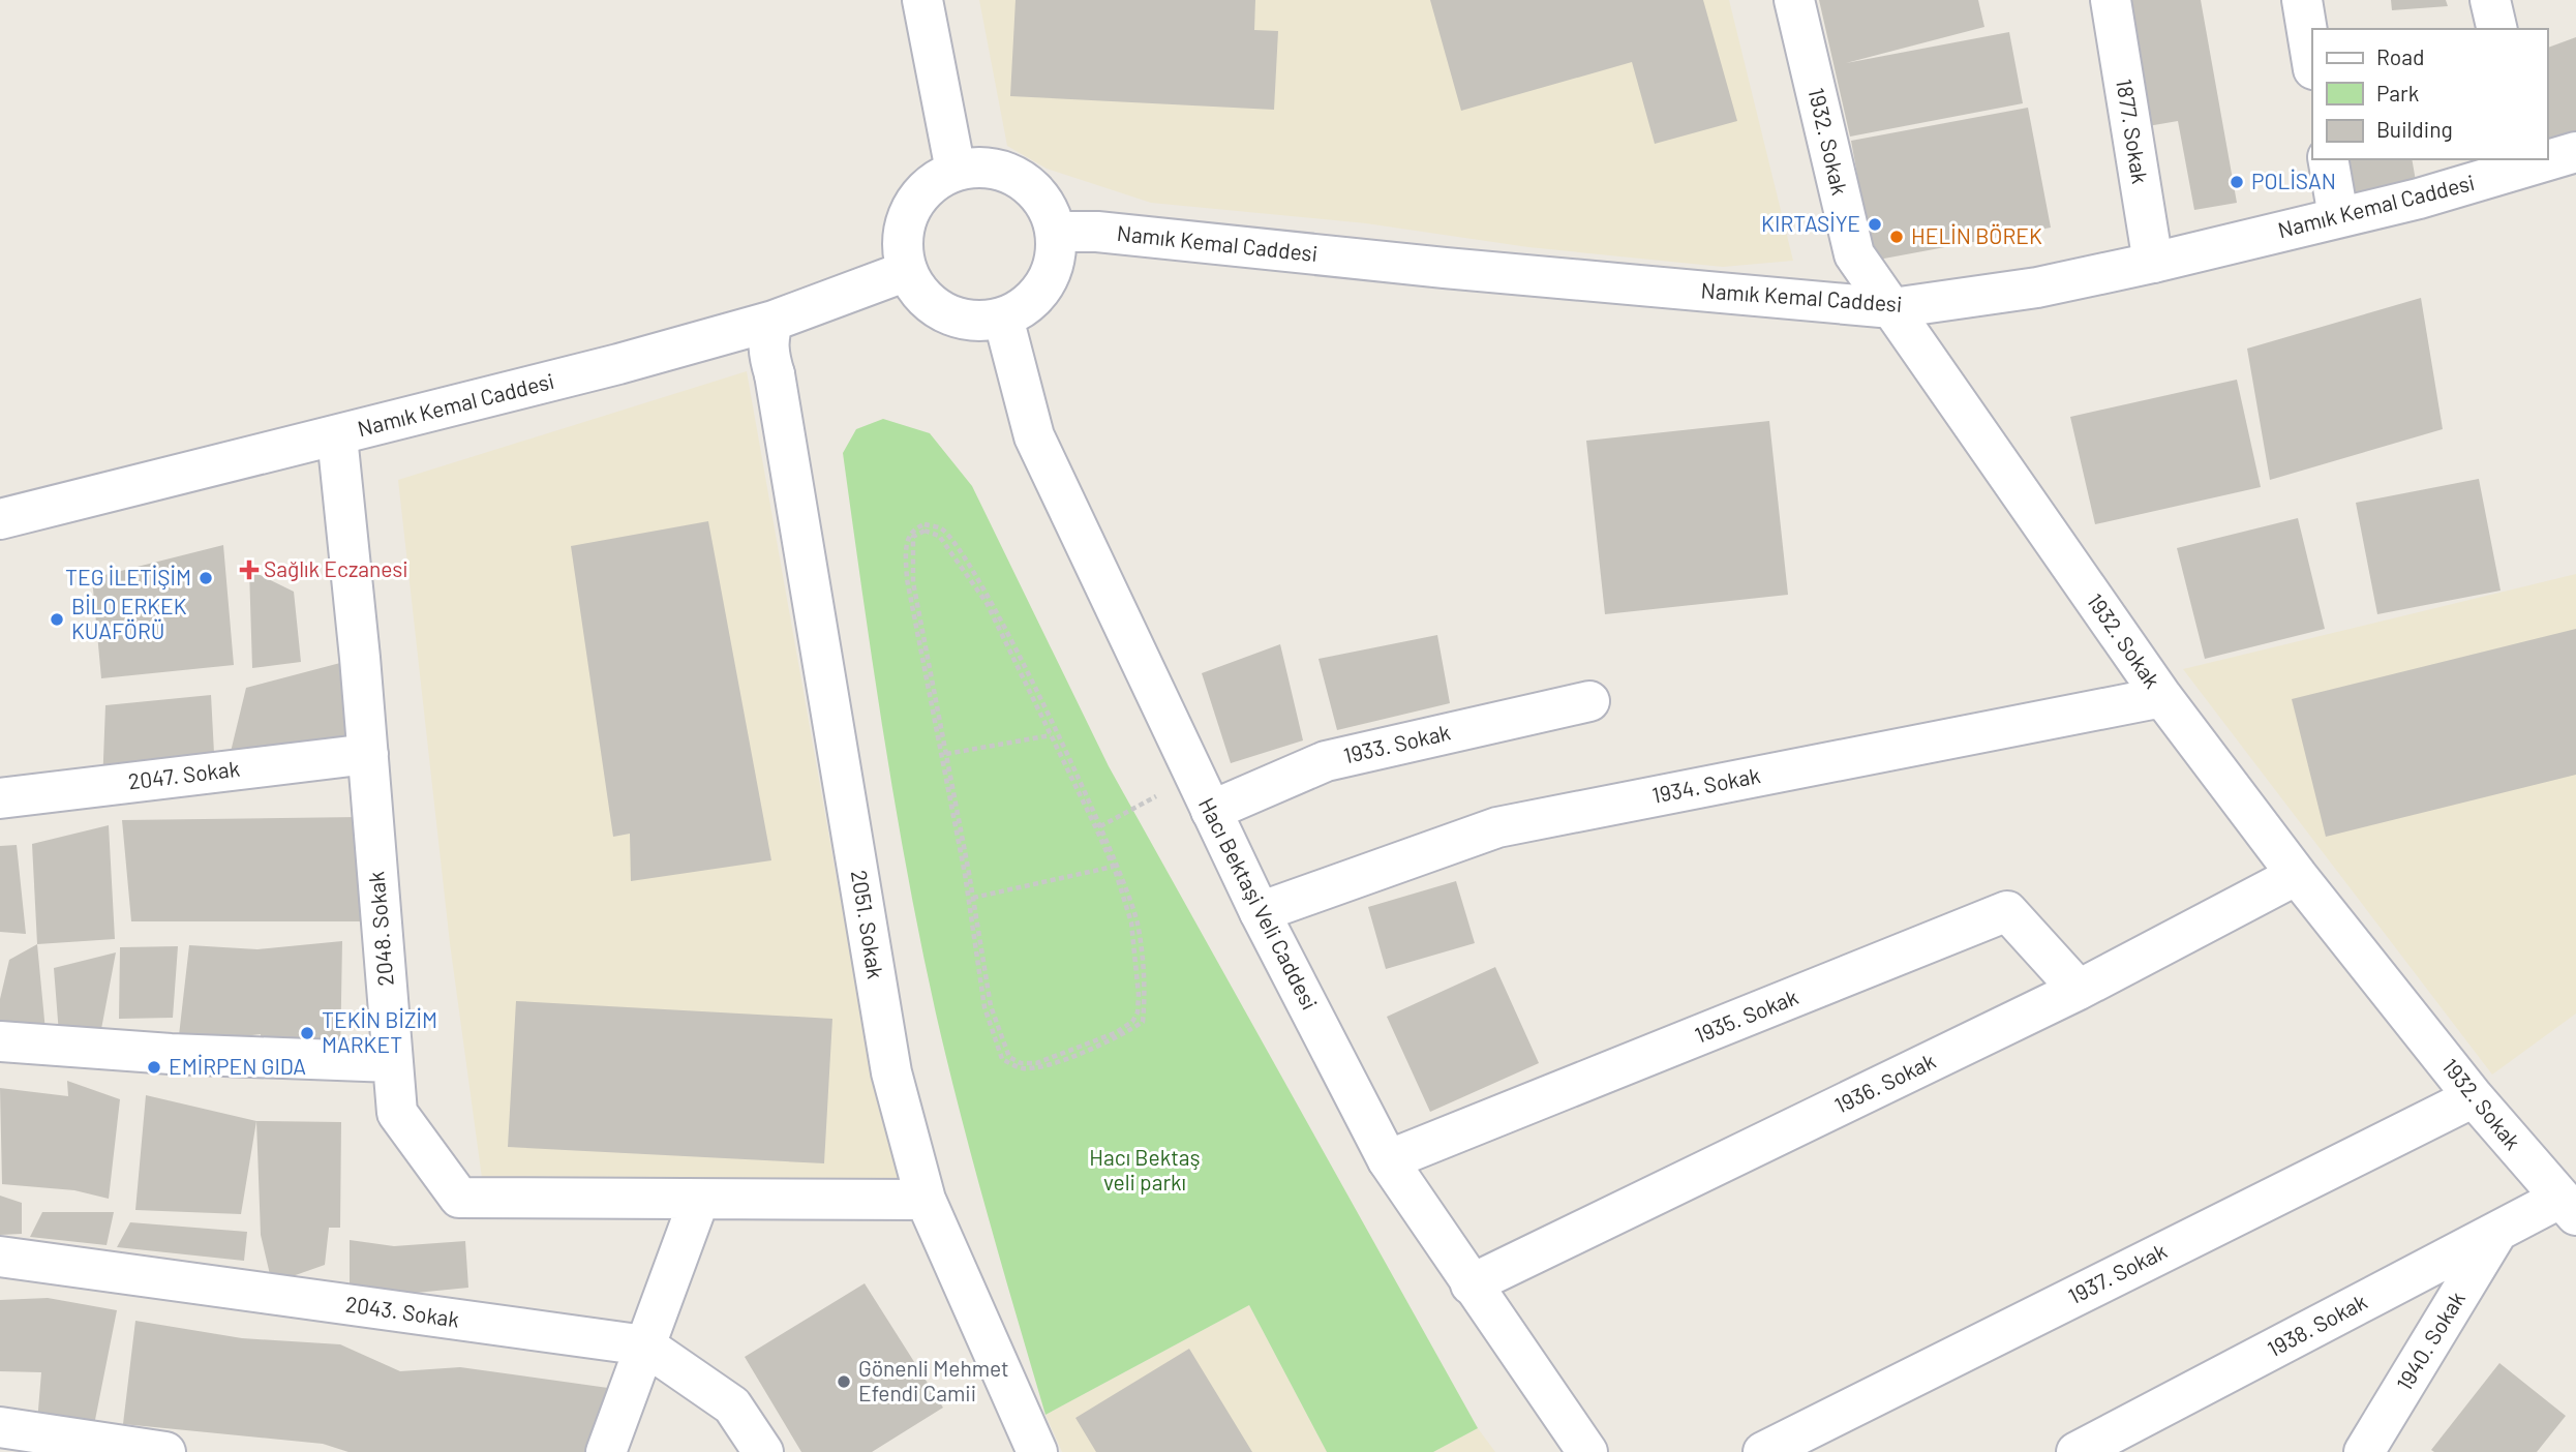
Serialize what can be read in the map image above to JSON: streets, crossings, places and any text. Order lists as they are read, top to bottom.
{
  "streets": {
    "street": [
      "1877. Sokak",
      "1932. Sokak",
      "Namık Kemal Caddesi",
      "1933. Sokak",
      "2047. Sokak",
      "1934. Sokak",
      "Hacı Bektaşi Veli Caddesi",
      "2051. Sokak",
      "2048. Sokak",
      "1935. Sokak",
      "1936. Sokak",
      "1937. Sokak",
      "2043. Sokak",
      "1938. Sokak",
      "1940. Sokak"
    ]
  },
  "crossings": [
    ["1877. Sokak", "Namık Kemal Caddesi"],
    ["1932. Sokak", "Namık Kemal Caddesi"],
    ["1932. Sokak", "1934. Sokak"],
    ["1932. Sokak", "1936. Sokak"],
    ["1932. Sokak", "1937. Sokak"],
    ["1932. Sokak", "1938. Sokak"],
    ["Namık Kemal Caddesi", "Hacı Bektaşi Veli Caddesi"],
    ["Namık Kemal Caddesi", "2051. Sokak"],
    ["Namık Kemal Caddesi", "2048. Sokak"],
    ["1933. Sokak", "Hacı Bektaşi Veli Caddesi"],
    ["2047. Sokak", "2048. Sokak"],
    ["1934. Sokak", "Hacı Bektaşi Veli Caddesi"],
    ["Hacı Bektaşi Veli Caddesi", "1935. Sokak"],
    ["Hacı Bektaşi Veli Caddesi", "1936. Sokak"],
    ["2051. Sokak", "2048. Sokak"],
    ["1935. Sokak", "1936. Sokak"],
    ["1938. Sokak", "1940. Sokak"]
  ],
  "parks": ["Hacı Bektaş veli parkı"],
  "places": {
    "other": [
      "POLİSAN",
      "KIRTASİYE",
      "HELİN BÖREK",
      "TEG İLETİŞİM",
      "BİLO ERKEK KUAFÖRÜ",
      "TEKİN BİZİM MARKET",
      "EMİRPEN GIDA",
      "Gönenli Mehmet Efendi Camii"
    ],
    "health": ["Sağlık Eczanesi"]
  },
  "legend": ["Road", "Park", "Building"]
}
